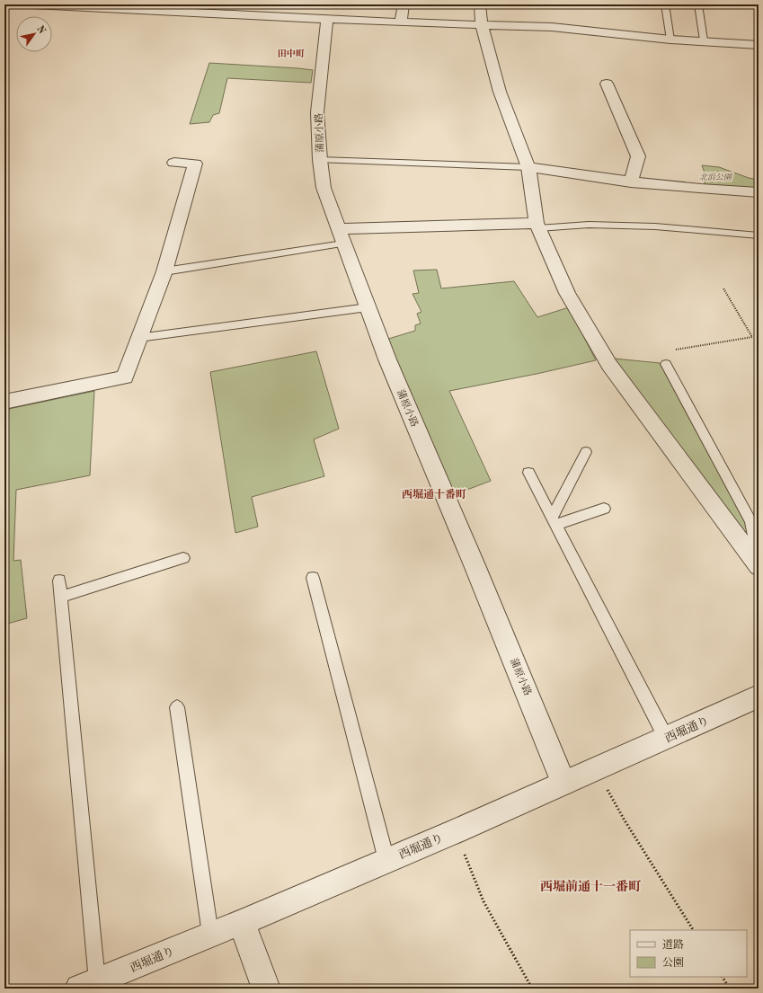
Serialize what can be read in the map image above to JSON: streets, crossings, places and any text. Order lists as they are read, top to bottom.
{
  "streets": {
    "street": ["蒲原小路", "西堀通り"]
  },
  "crossings": [
    ["蒲原小路", "西堀通り"]
  ],
  "districts": ["田中町", "西堀通十番町", "西堀前通十一番町"],
  "parks": ["北浜公園"],
  "legend": ["道路", "公園"],
  "north": "top right"
}
